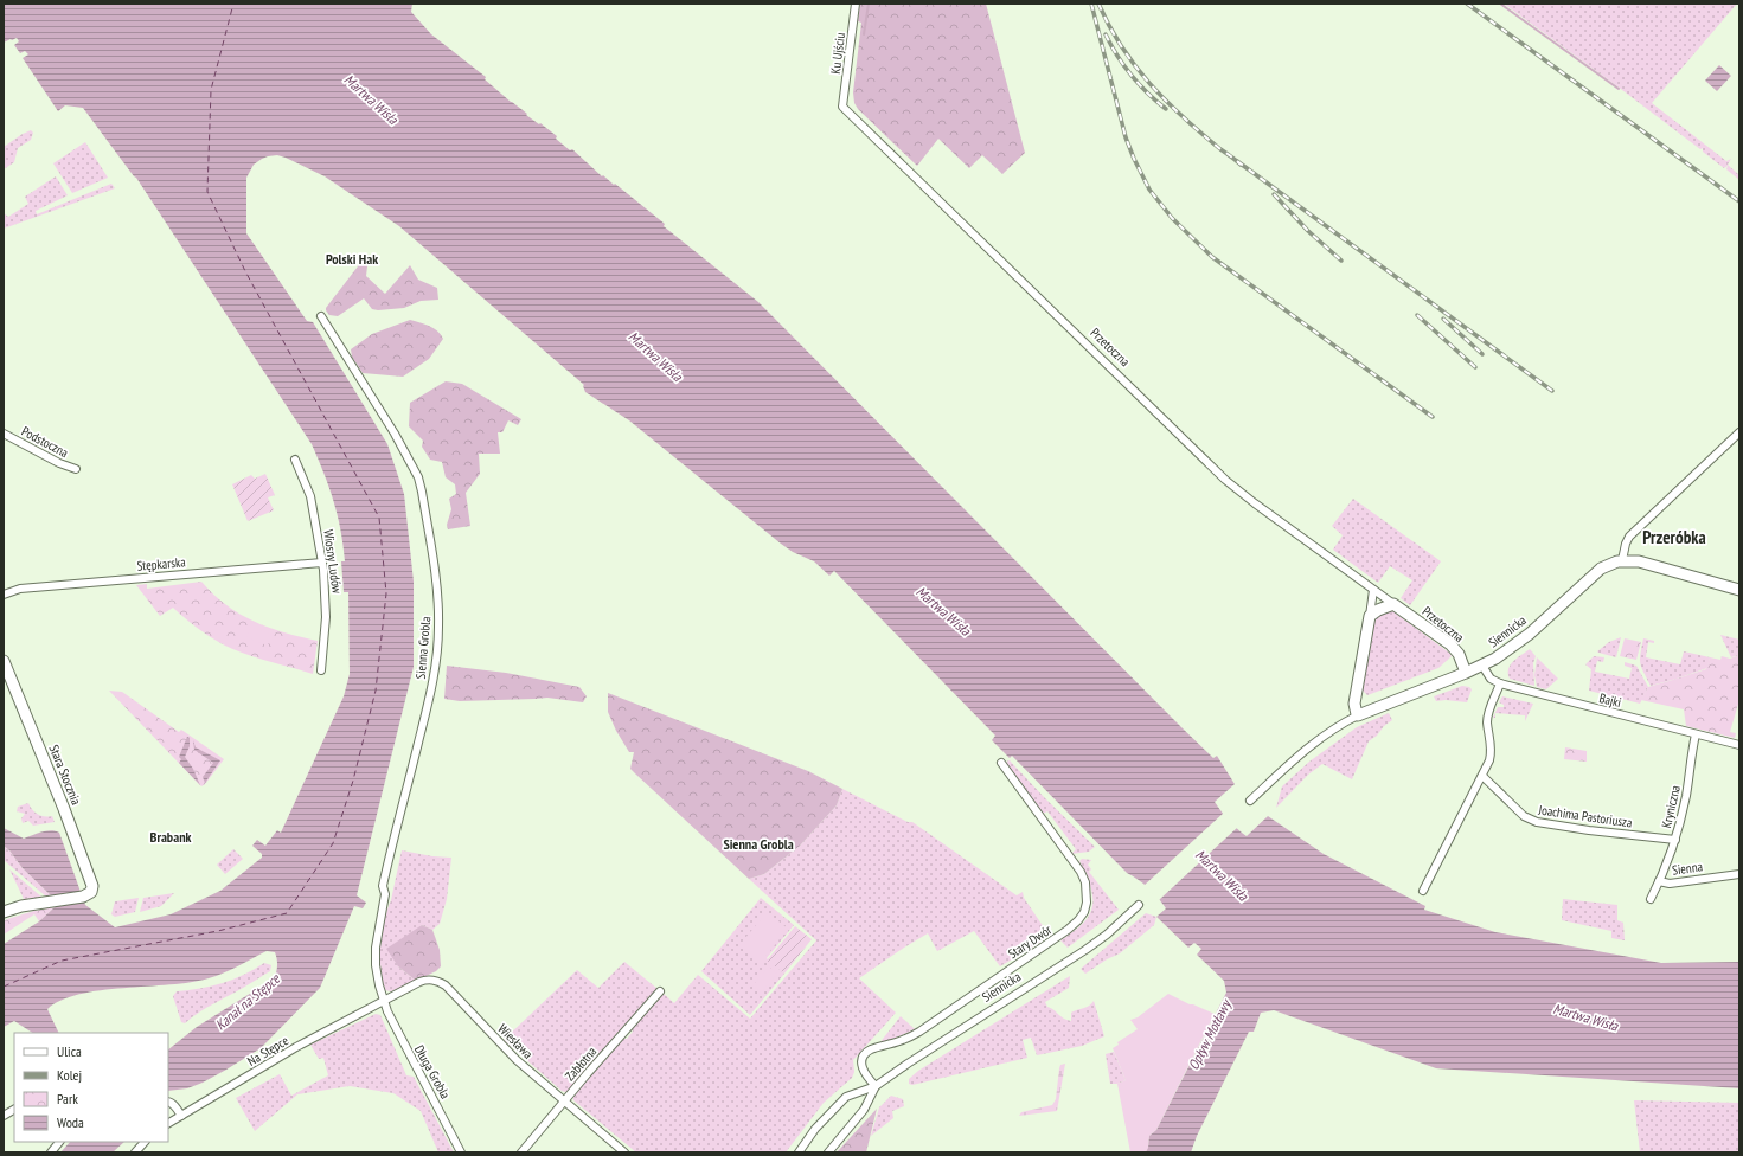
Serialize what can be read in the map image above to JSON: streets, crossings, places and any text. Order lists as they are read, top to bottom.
{
  "streets": {
    "street": [
      "Ku Ujściu",
      "Przetoczna",
      "Podstoczna",
      "Wiosny Ludów",
      "Stępkarska",
      "Siennicka",
      "Sienna Grobla",
      "Bajki",
      "Stara Stocznia",
      "Kryniczna",
      "Joachima Pastoriusza",
      "Sienna",
      "Stary Dwór",
      "Wiesława",
      "Na Stępce",
      "Zabłotna",
      "Długa Grobla"
    ]
  },
  "crossings": [
    ["Ku Ujściu", "Przetoczna"],
    ["Przetoczna", "Siennicka"],
    ["Wiosny Ludów", "Stępkarska"],
    ["Siennicka", "Bajki"],
    ["Siennicka", "Stary Dwór"],
    ["Sienna Grobla", "Wiesława"],
    ["Sienna Grobla", "Na Stępce"],
    ["Sienna Grobla", "Długa Grobla"],
    ["Bajki", "Kryniczna"],
    ["Kryniczna", "Joachima Pastoriusza"],
    ["Kryniczna", "Sienna"],
    ["Wiesława", "Na Stępce"],
    ["Wiesława", "Zabłotna"],
    ["Wiesława", "Długa Grobla"],
    ["Na Stępce", "Długa Grobla"]
  ],
  "districts": [
    "Polski Hak",
    "Przeróbka",
    "Brabank",
    "Sienna Grobla"
  ],
  "water": ["Martwa Wisła", "Kanał na Stępce", "Opływ Motławy"],
  "legend": [
    "Ulica",
    "Kolej",
    "Park",
    "Woda"
  ]
}
